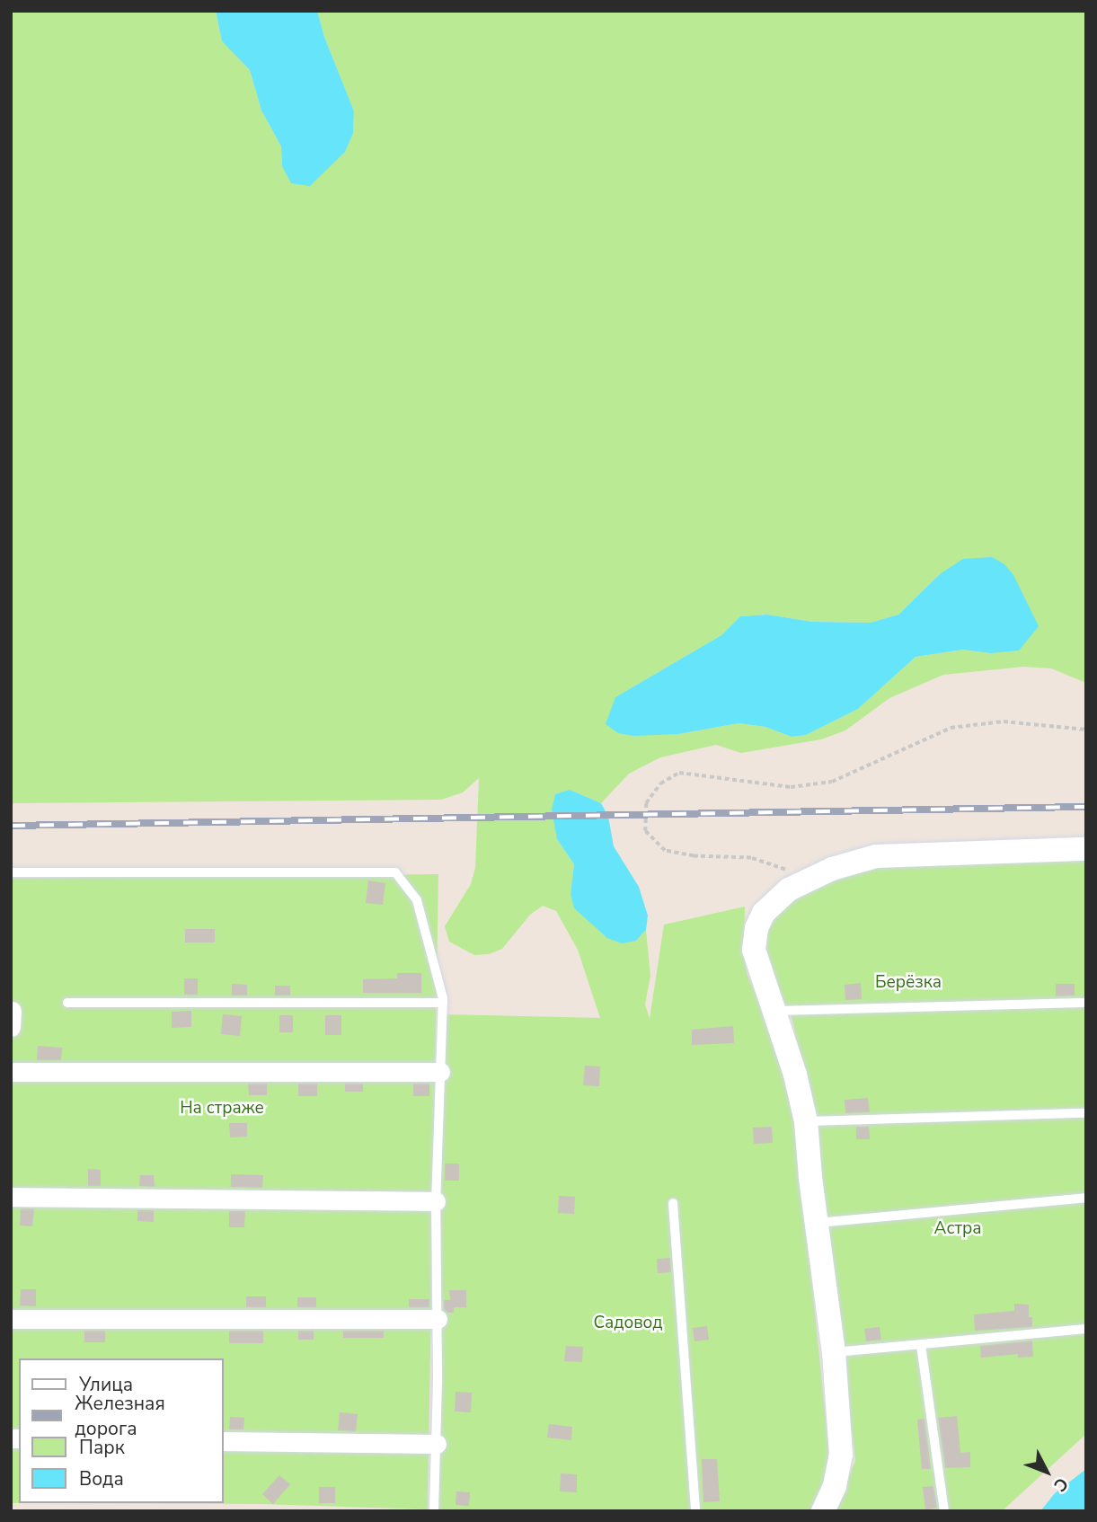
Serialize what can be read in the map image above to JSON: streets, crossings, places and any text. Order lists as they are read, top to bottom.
{
  "parks": [
    "Берёзка",
    "На страже",
    "Астра",
    "Садовод"
  ],
  "legend": [
    "Улица",
    "Железная дорога",
    "Парк",
    "Вода"
  ],
  "north": "bottom right"
}
